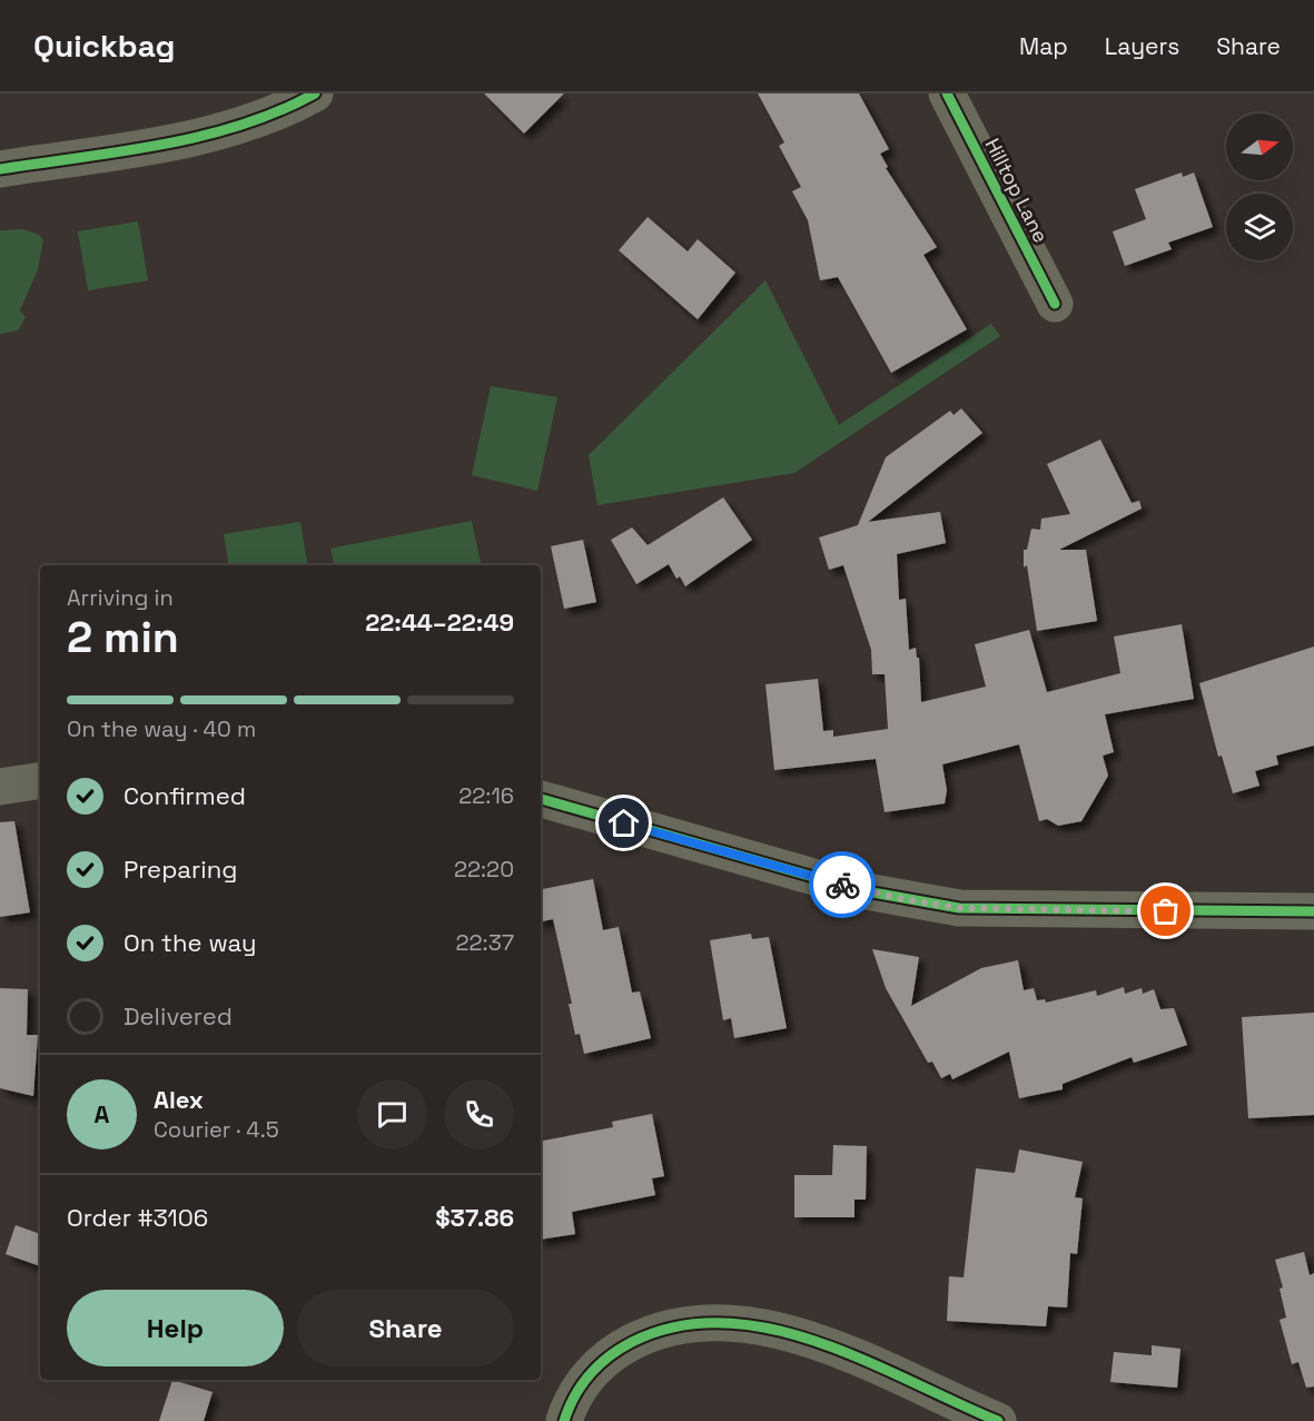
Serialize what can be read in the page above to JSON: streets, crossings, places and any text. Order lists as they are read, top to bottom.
{
  "streets": {
    "street": ["Hilltop Lane"]
  },
  "north": "right",
  "page": {
    "header": "Quickbag",
    "nav": ["Map", "Layers", "Share"],
    "heading": ["2 min", "Arriving in", "22:44–22:49"],
    "panel": [
      "Alex",
      "Courier · 4.5",
      "Order #3106",
      "$37.86"
    ],
    "bar": "On the way · 40 m",
    "list": [
      ["Confirmed", "22:16"],
      ["Preparing", "22:20"],
      ["On the way", "22:37"],
      "Delivered"
    ],
    "round": "A",
    "buttons": ["Help", "Share"]
  }
}
